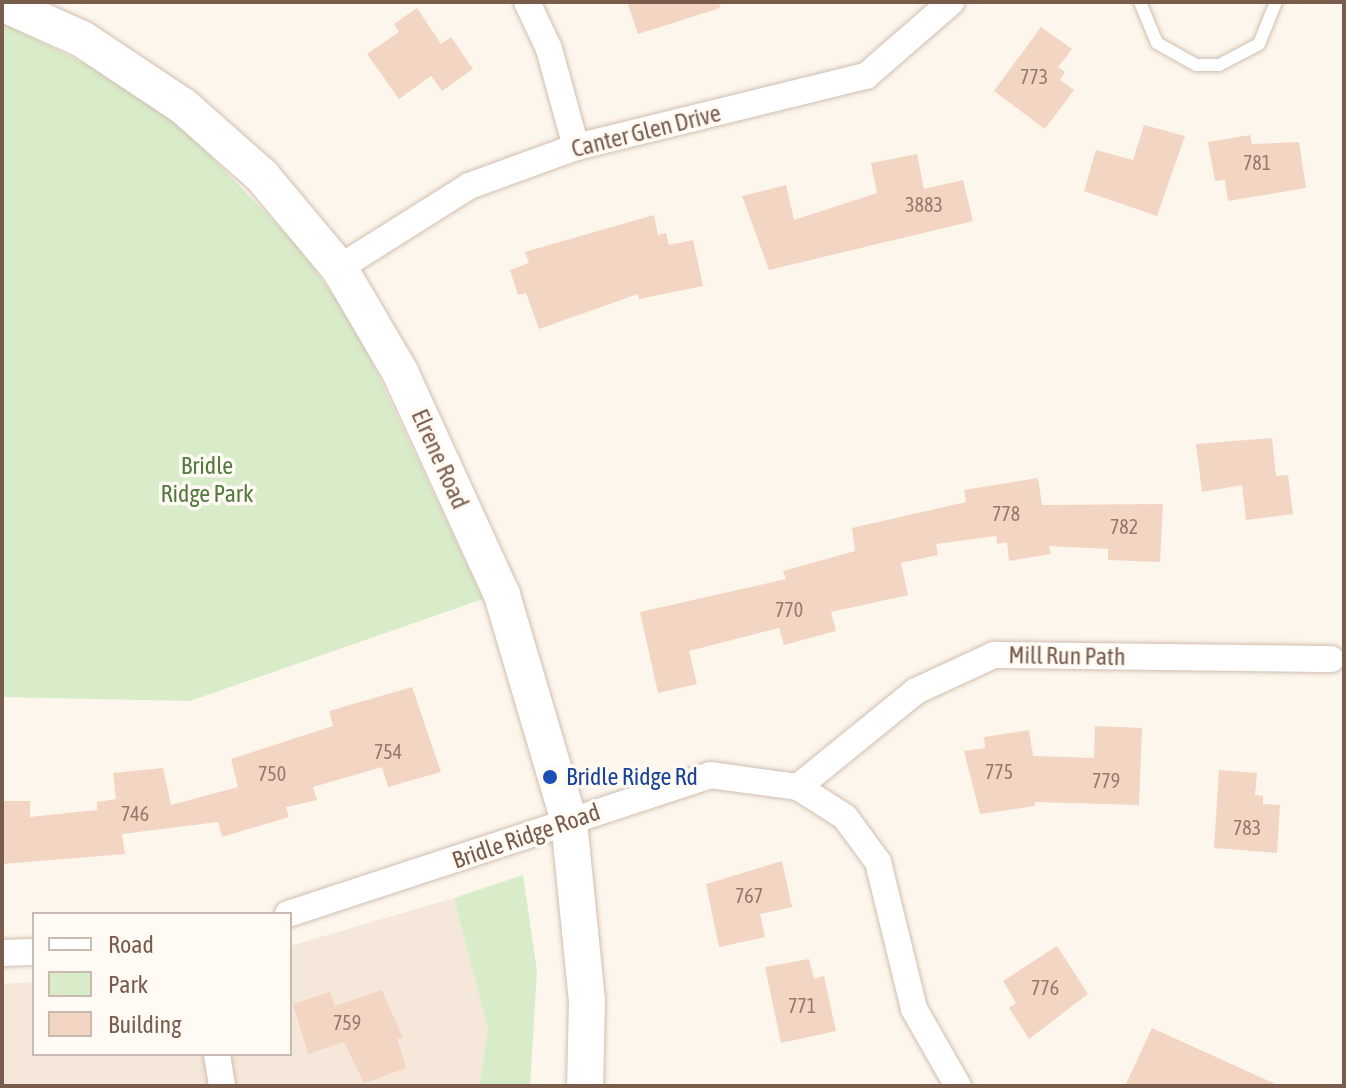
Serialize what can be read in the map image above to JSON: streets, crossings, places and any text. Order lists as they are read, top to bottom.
{
  "streets": {
    "street": [
      "Canter Glen Drive",
      "Elrene Road",
      "Mill Run Path",
      "Bridle Ridge Road"
    ]
  },
  "crossings": [
    ["Canter Glen Drive", "Elrene Road"],
    ["Elrene Road", "Bridle Ridge Road"],
    ["Mill Run Path", "Bridle Ridge Road"]
  ],
  "parks": ["Bridle Ridge Park"],
  "places": ["Bridle Ridge Rd"],
  "house_numbers": [
    "773",
    "781",
    "3883",
    "778",
    "782",
    "770",
    "754",
    "775",
    "750",
    "779",
    "746",
    "783",
    "767",
    "776",
    "771",
    "759"
  ],
  "legend": ["Road", "Park", "Building"]
}
